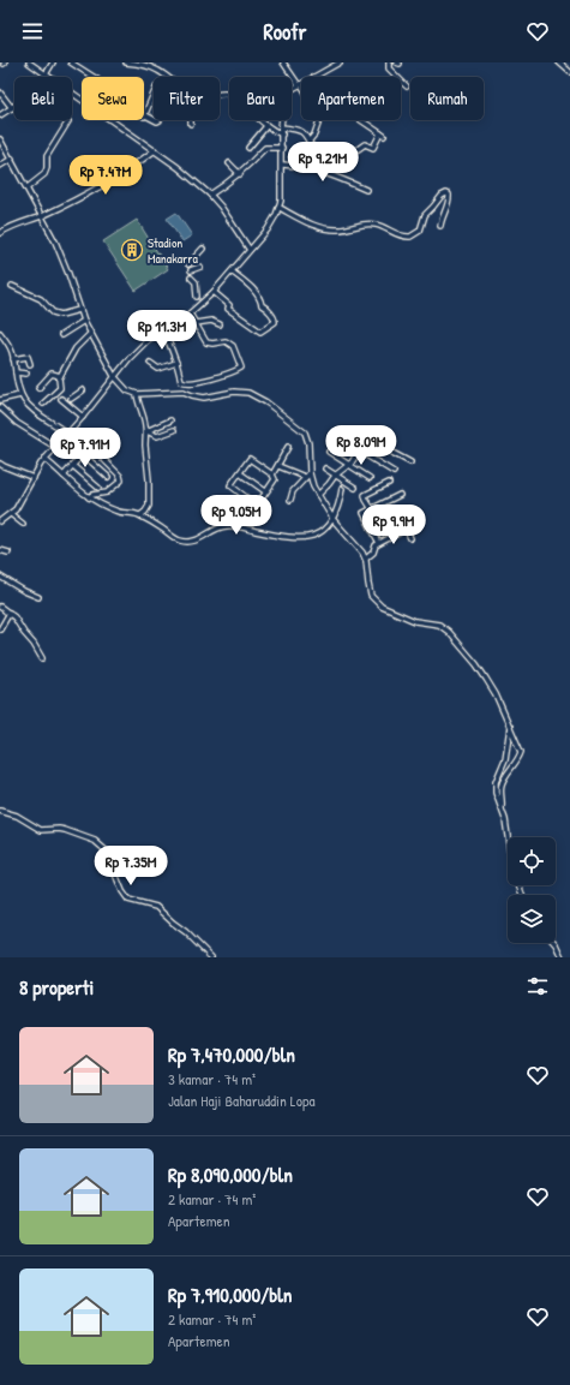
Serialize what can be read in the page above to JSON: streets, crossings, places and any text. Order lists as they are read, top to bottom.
{
  "places": {
    "building": ["Stadion Manakarra"]
  },
  "page": {
    "header": "Roofr",
    "chip": [
      "Beli",
      "Sewa",
      "Filter",
      "Baru",
      "Apartemen",
      "Rumah"
    ],
    "price": [
      "Rp 9.21M",
      "Rp 7.47M",
      "Rp 11.3M",
      "Rp 8.09M",
      "Rp 7.91M",
      "Rp 9.05M",
      "Rp 9.9M",
      "Rp 7.35M"
    ],
    "heading": "8 properti",
    "list": [
      {
        "name": "Rp 7,470,000/bln",
        "note": "3 kamar · 74 m² · Jalan Haji Baharuddin Lopa"
      },
      {
        "name": "Rp 8,090,000/bln",
        "note": "2 kamar · 74 m² · Apartemen"
      },
      {
        "name": "Rp 7,910,000/bln",
        "note": "2 kamar · 74 m² · Apartemen"
      }
    ]
  }
}
